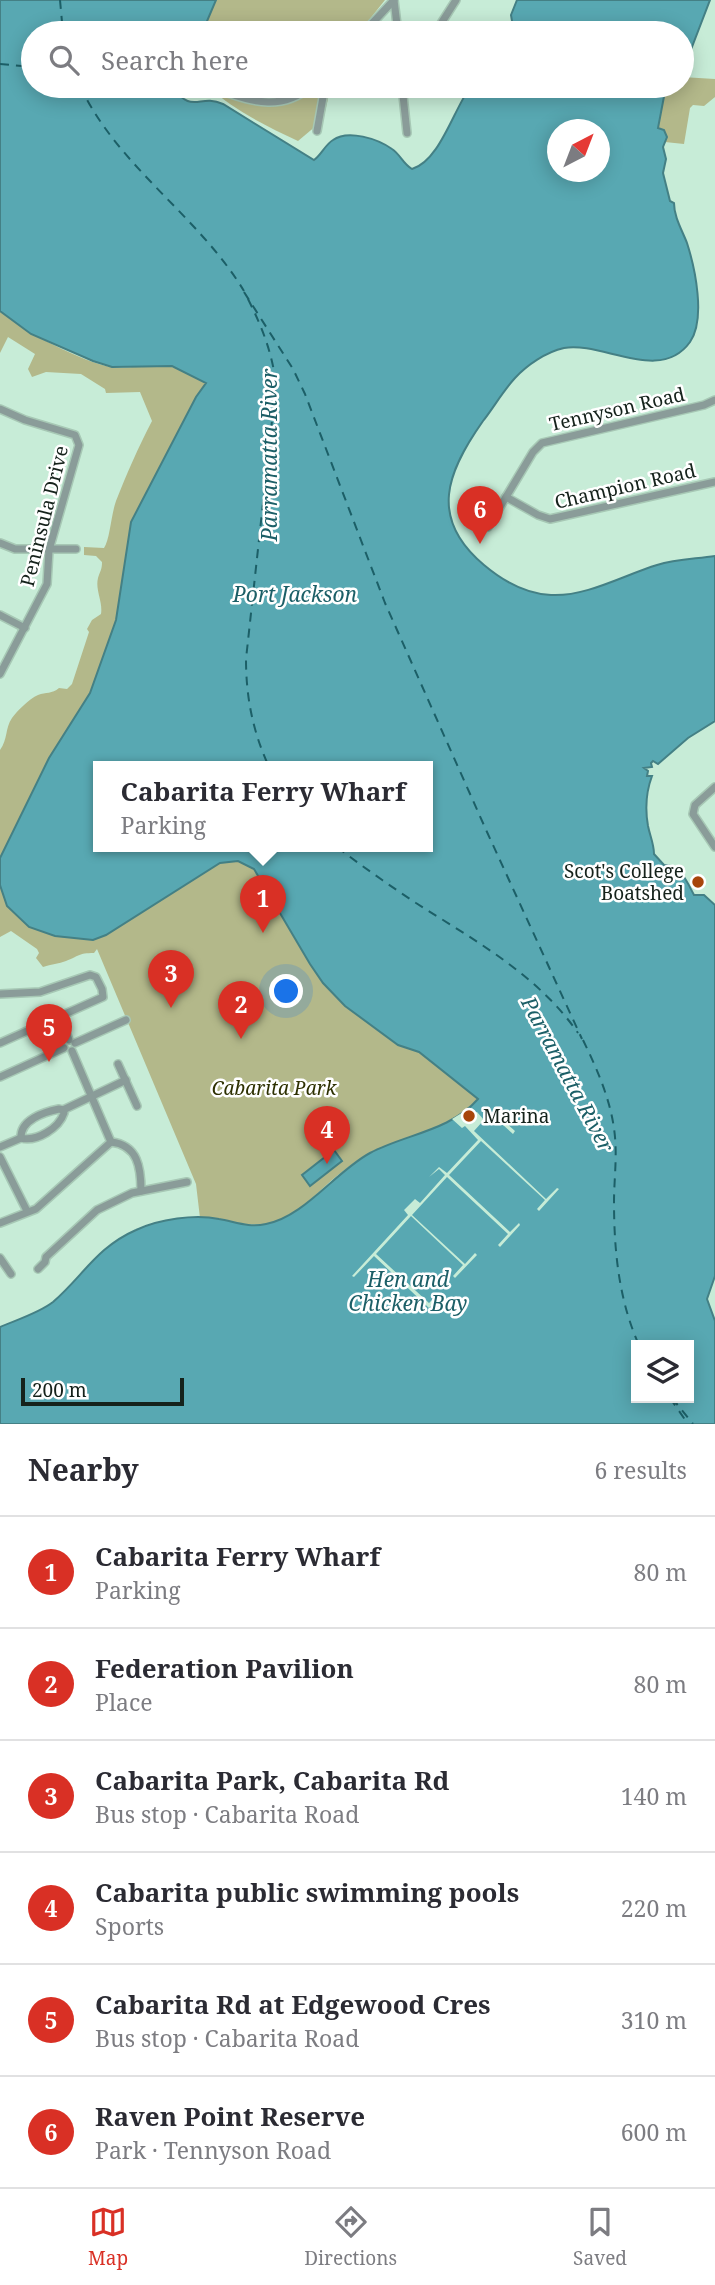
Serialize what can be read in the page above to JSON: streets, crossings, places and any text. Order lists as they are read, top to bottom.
{
  "streets": {
    "street": ["Tennyson Road", "Champion Road", "Peninsula Drive"]
  },
  "crossings": [
    ["Tennyson Road", "Champion Road"]
  ],
  "water": ["Parramatta River", "Port Jackson", "Hen and Chicken Bay"],
  "parks": ["Cabarita Park"],
  "places": ["Scot's College Boatshed", "Marina"],
  "scale_bar": "200 m",
  "north": "top right",
  "page": {
    "search": "Search here",
    "pins": [
      "6",
      "1",
      "3",
      "2",
      "5",
      "4"
    ],
    "popup": ["Cabarita Ferry Wharf", "Parking"],
    "scale": "200 m",
    "heading": ["Nearby", "6 results"],
    "list": [
      {
        "mark": "1",
        "name": "Cabarita Ferry Wharf",
        "note": "Parking",
        "value": "80 m"
      },
      {
        "mark": "2",
        "name": "Federation Pavilion",
        "note": "Place",
        "value": "80 m"
      },
      {
        "mark": "3",
        "name": "Cabarita Park, Cabarita Rd",
        "note": "Bus stop · Cabarita Road",
        "value": "140 m"
      },
      {
        "mark": "4",
        "name": "Cabarita public swimming pools",
        "note": "Sports",
        "value": "220 m"
      },
      {
        "mark": "5",
        "name": "Cabarita Rd at Edgewood Cres",
        "note": "Bus stop · Cabarita Road",
        "value": "310 m"
      },
      {
        "mark": "6",
        "name": "Raven Point Reserve",
        "note": "Park · Tennyson Road",
        "value": "600 m"
      }
    ],
    "nav": ["Map", "Directions", "Saved"]
  }
}
